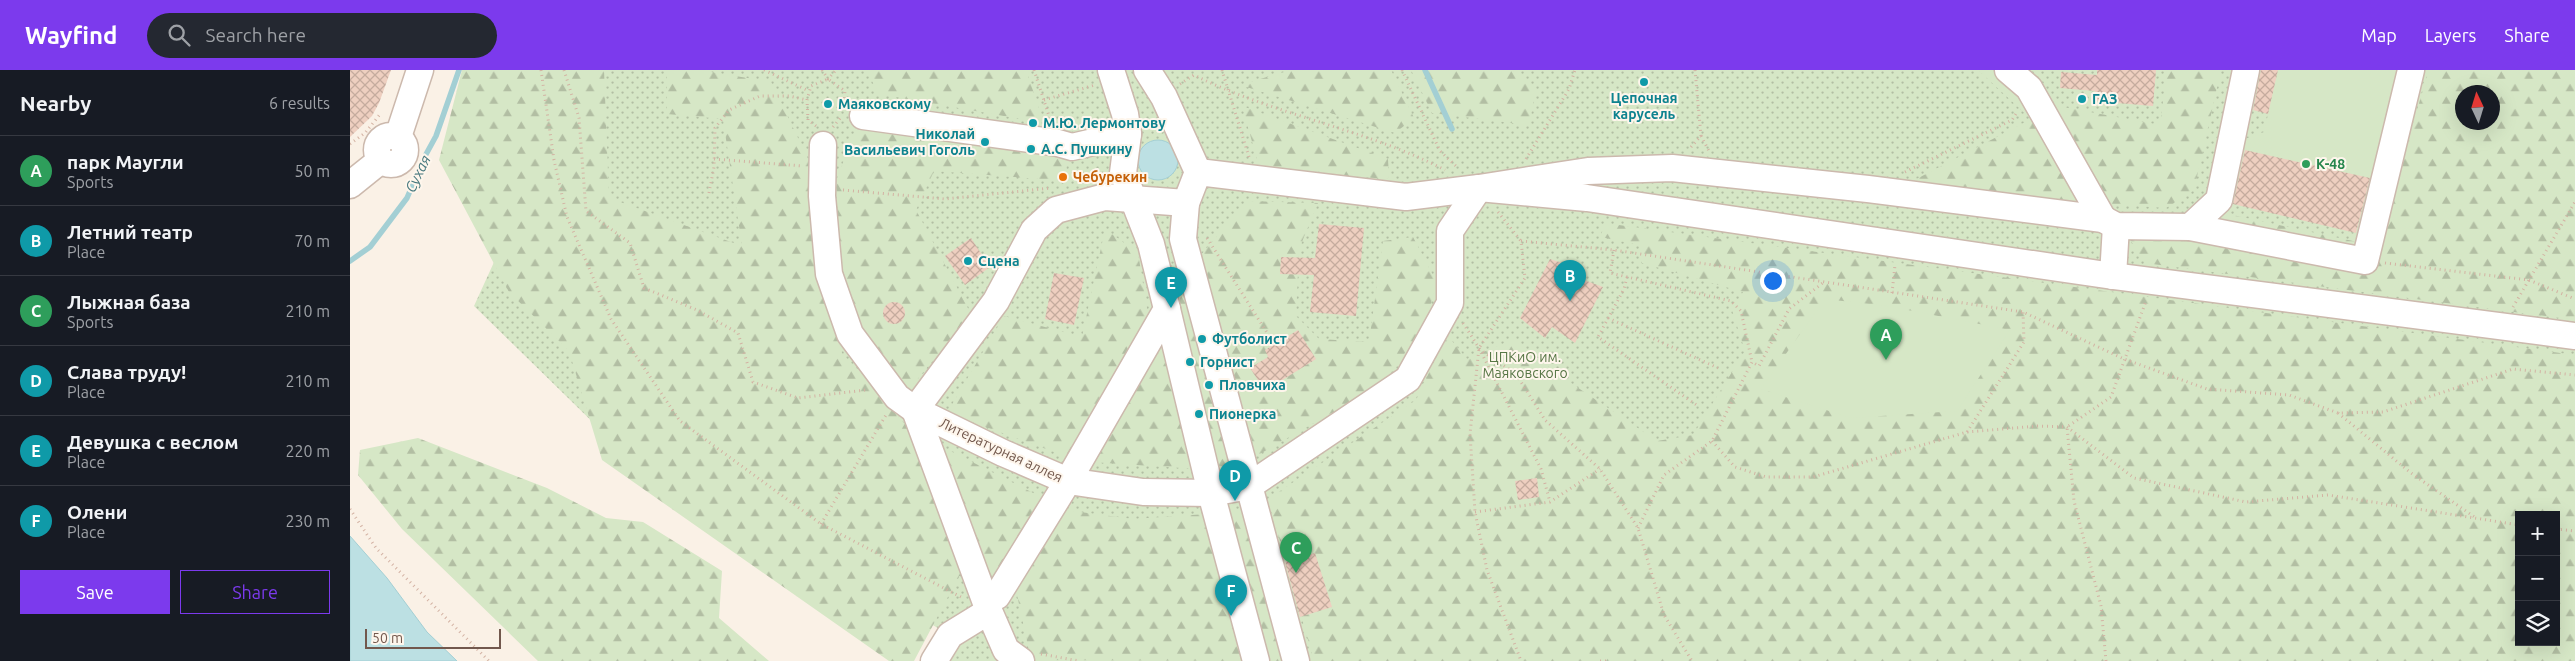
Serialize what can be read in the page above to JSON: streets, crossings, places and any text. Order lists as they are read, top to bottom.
{
  "streets": {
    "street": ["Литературная аллея"]
  },
  "water": ["Сухая"],
  "parks": ["ЦПКиО им. Маяковского"],
  "places": [
    "Цепочная карусель",
    "ГАЗ",
    "Маяковскому",
    "М.Ю. Лермонтову",
    "Николай Васильевич Гоголь",
    "А.С. Пушкину",
    "К-48",
    "Чебурекин",
    "Сцена",
    "Футболист",
    "Горнист",
    "Пловчиха",
    "Пионерка"
  ],
  "scale_bar": "50 m",
  "north": "top",
  "page": {
    "header": "Wayfind",
    "search": "Search here",
    "nav": ["Map", "Layers", "Share"],
    "heading": ["Nearby", "6 results"],
    "list": [
      {
        "mark": "A",
        "name": "парк Маугли",
        "note": "Sports",
        "value": "50 m"
      },
      {
        "mark": "B",
        "name": "Летний театр",
        "note": "Place",
        "value": "70 m"
      },
      {
        "mark": "C",
        "name": "Лыжная база",
        "note": "Sports",
        "value": "210 m"
      },
      {
        "mark": "D",
        "name": "Слава труду!",
        "note": "Place",
        "value": "210 m"
      },
      {
        "mark": "E",
        "name": "Девушка с веслом",
        "note": "Place",
        "value": "220 m"
      },
      {
        "mark": "F",
        "name": "Олени",
        "note": "Place",
        "value": "230 m"
      }
    ],
    "pins": [
      "B",
      "E",
      "A",
      "D",
      "C",
      "F"
    ],
    "map_buttons": ["+", "−"],
    "buttons": ["Save", "Share"],
    "scale": "50 m"
  }
}
